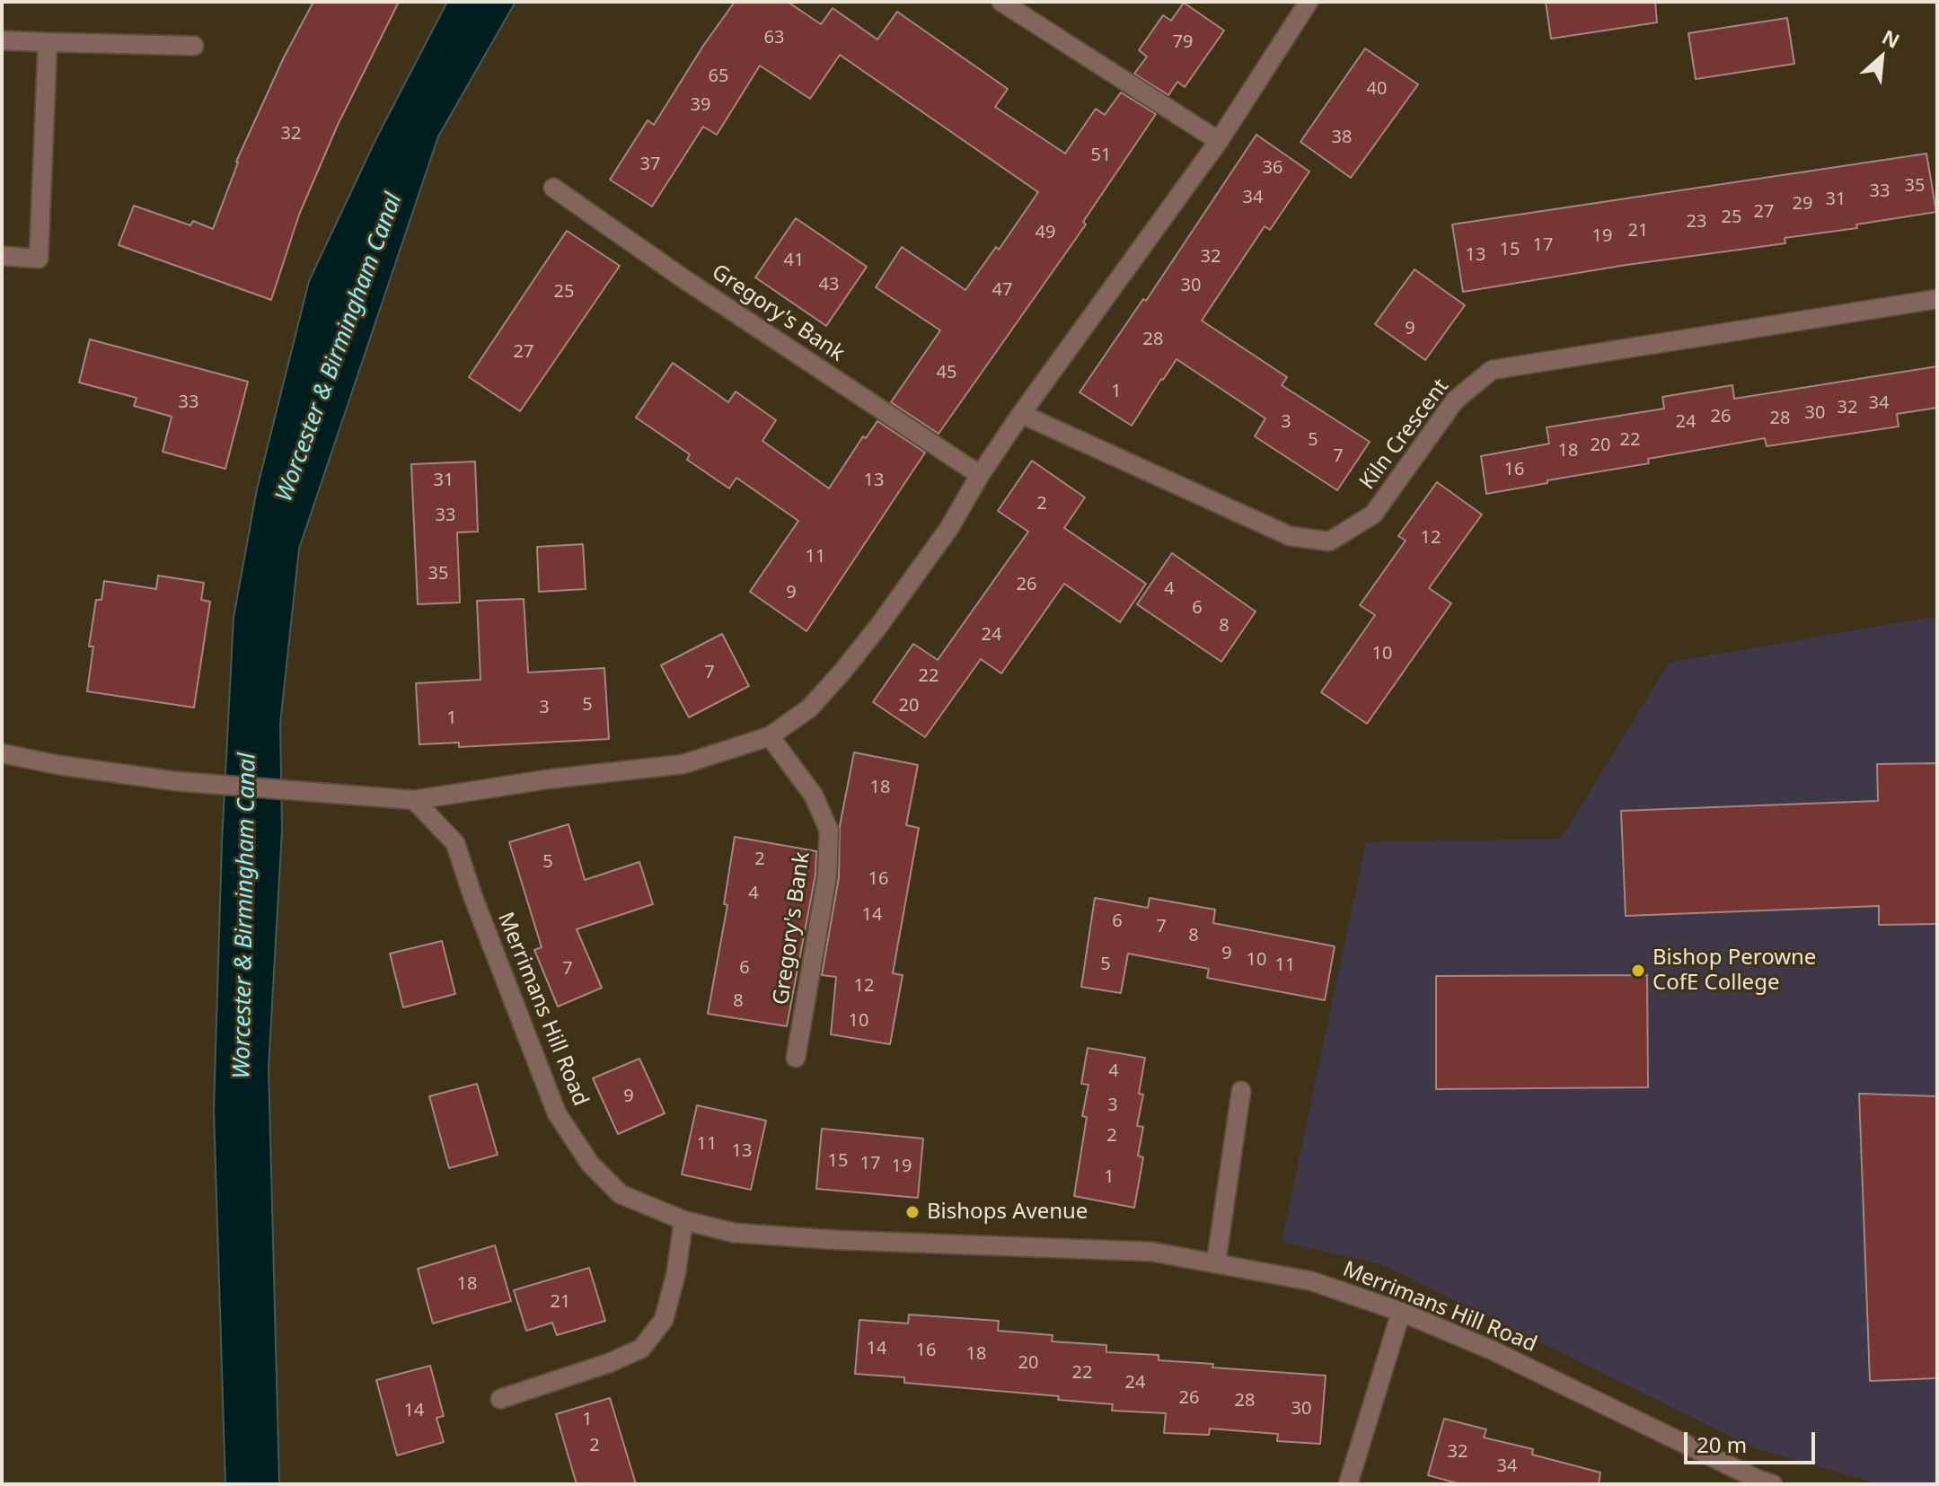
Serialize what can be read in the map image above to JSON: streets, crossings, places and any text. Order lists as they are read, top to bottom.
{
  "streets": {
    "street": ["Gregory's Bank", "Kiln Crescent", "Merrimans Hill Road"]
  },
  "water": ["Worcester & Birmingham Canal"],
  "places": ["Bishop Perowne CofE College", "Bishops Avenue"],
  "house_numbers": [
    "63",
    "79",
    "65",
    "40",
    "39",
    "32",
    "38",
    "51",
    "37",
    "36",
    "35",
    "33",
    "34",
    "31",
    "29",
    "27",
    "25",
    "23",
    "21",
    "49",
    "19",
    "17",
    "15",
    "13",
    "32",
    "41",
    "43",
    "30",
    "47",
    "25",
    "9",
    "28",
    "27",
    "45",
    "1",
    "33",
    "34",
    "32",
    "30",
    "26",
    "28",
    "3",
    "24",
    "5",
    "22",
    "20",
    "18",
    "7",
    "16",
    "31",
    "13",
    "2",
    "33",
    "12",
    "11",
    "35",
    "26",
    "4",
    "9",
    "6",
    "8",
    "24",
    "10",
    "7",
    "22",
    "5",
    "20",
    "3",
    "1",
    "18",
    "2",
    "5",
    "16",
    "4",
    "14",
    "6",
    "7",
    "8",
    "9",
    "10",
    "5",
    "11",
    "6",
    "7",
    "12",
    "8",
    "10",
    "4",
    "9",
    "3",
    "2",
    "11",
    "13",
    "15",
    "17",
    "19",
    "1",
    "18",
    "21",
    "14",
    "16",
    "18",
    "20",
    "22",
    "24",
    "26",
    "28",
    "30",
    "14",
    "1",
    "2",
    "32",
    "34"
  ],
  "scale_bar": "20 m",
  "north": "top right"
}
